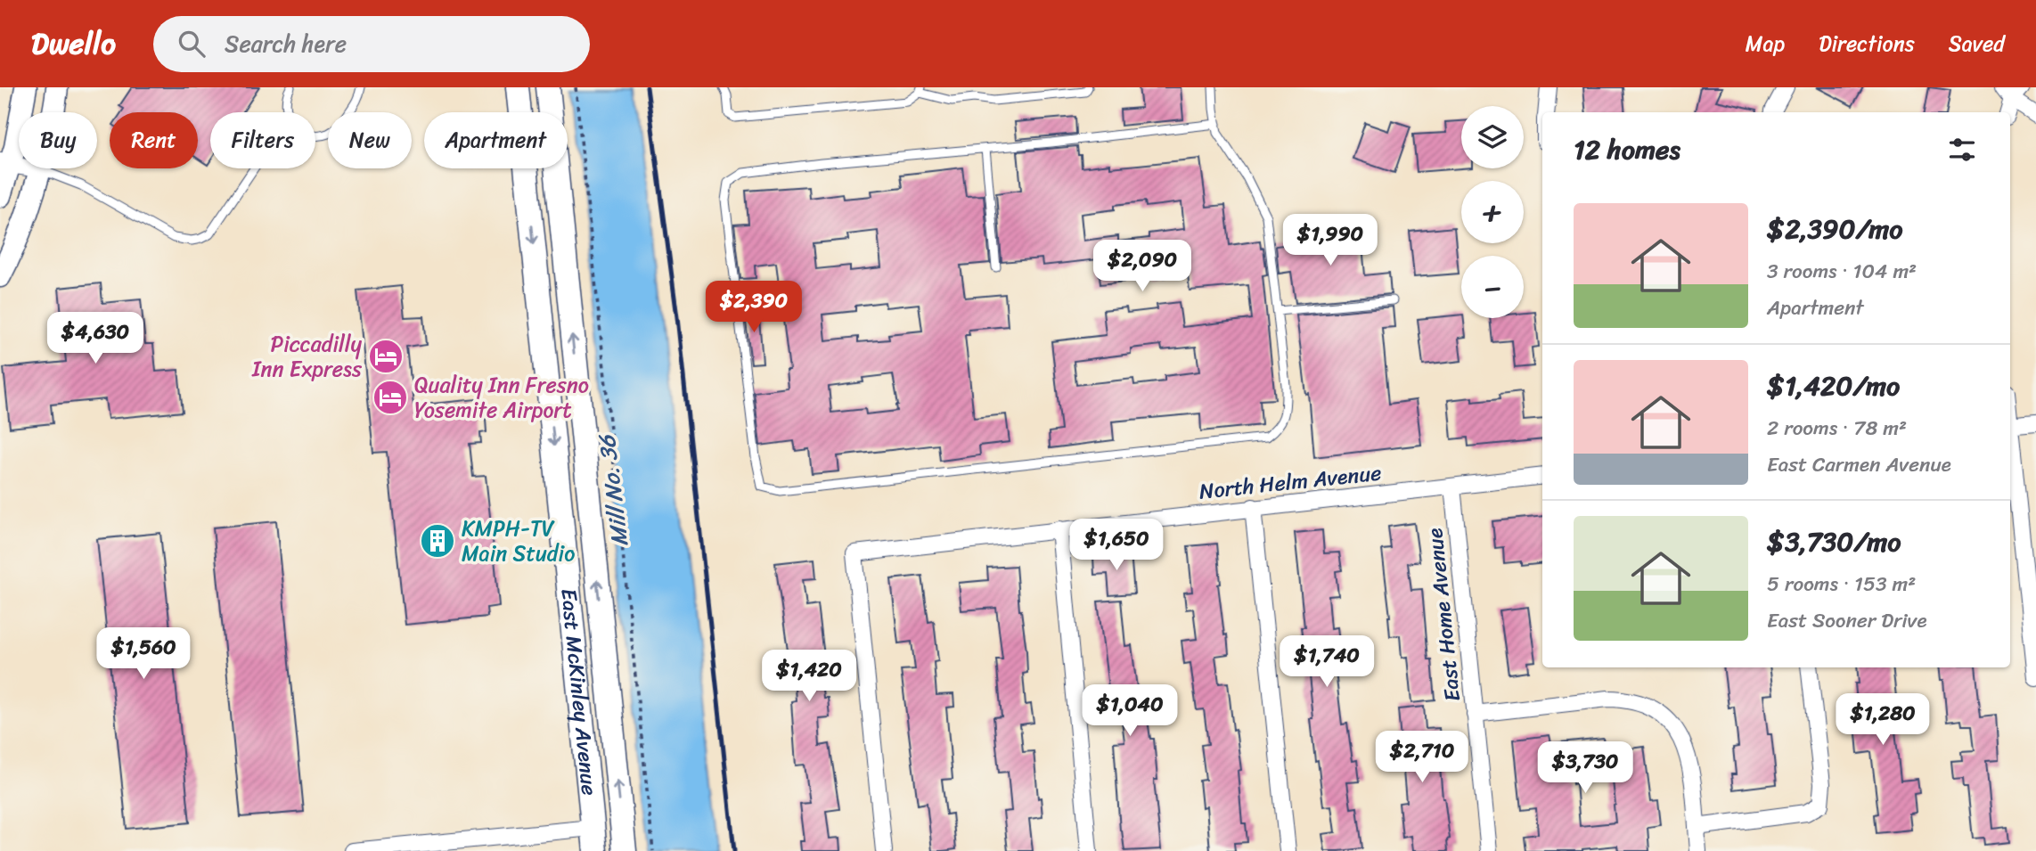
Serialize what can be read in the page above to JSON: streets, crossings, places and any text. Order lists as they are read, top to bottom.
{
  "streets": {
    "main road": ["East McKinley Avenue"],
    "street": ["North Helm Avenue", "East Home Avenue"]
  },
  "crossings": [
    ["North Helm Avenue", "East Home Avenue"]
  ],
  "water": ["Mill No. 36"],
  "places": {
    "hotel": ["Piccadilly Inn Express", "Quality Inn Fresno Yosemite Airport"],
    "building": ["KMPH-TV Main Studio"]
  },
  "page": {
    "header": "Dwello",
    "search": "Search here",
    "nav": ["Map", "Directions", "Saved"],
    "map_buttons": ["+", "−"],
    "chip": [
      "Buy",
      "Rent",
      "Filters",
      "New",
      "Apartment"
    ],
    "heading": "12 homes",
    "list": [
      {
        "name": "$2,390/mo",
        "note": "3 rooms · 104 m² · Apartment"
      },
      {
        "name": "$1,420/mo",
        "note": "2 rooms · 78 m² · East Carmen Avenue"
      },
      {
        "name": "$3,730/mo",
        "note": "5 rooms · 153 m² · East Sooner Drive"
      }
    ],
    "price": [
      "$1,990",
      "$2,090",
      "$2,390",
      "$4,630",
      "$1,650",
      "$1,560",
      "$1,740",
      "$1,420",
      "$1,040",
      "$1,280",
      "$2,710",
      "$3,730"
    ]
  }
}
